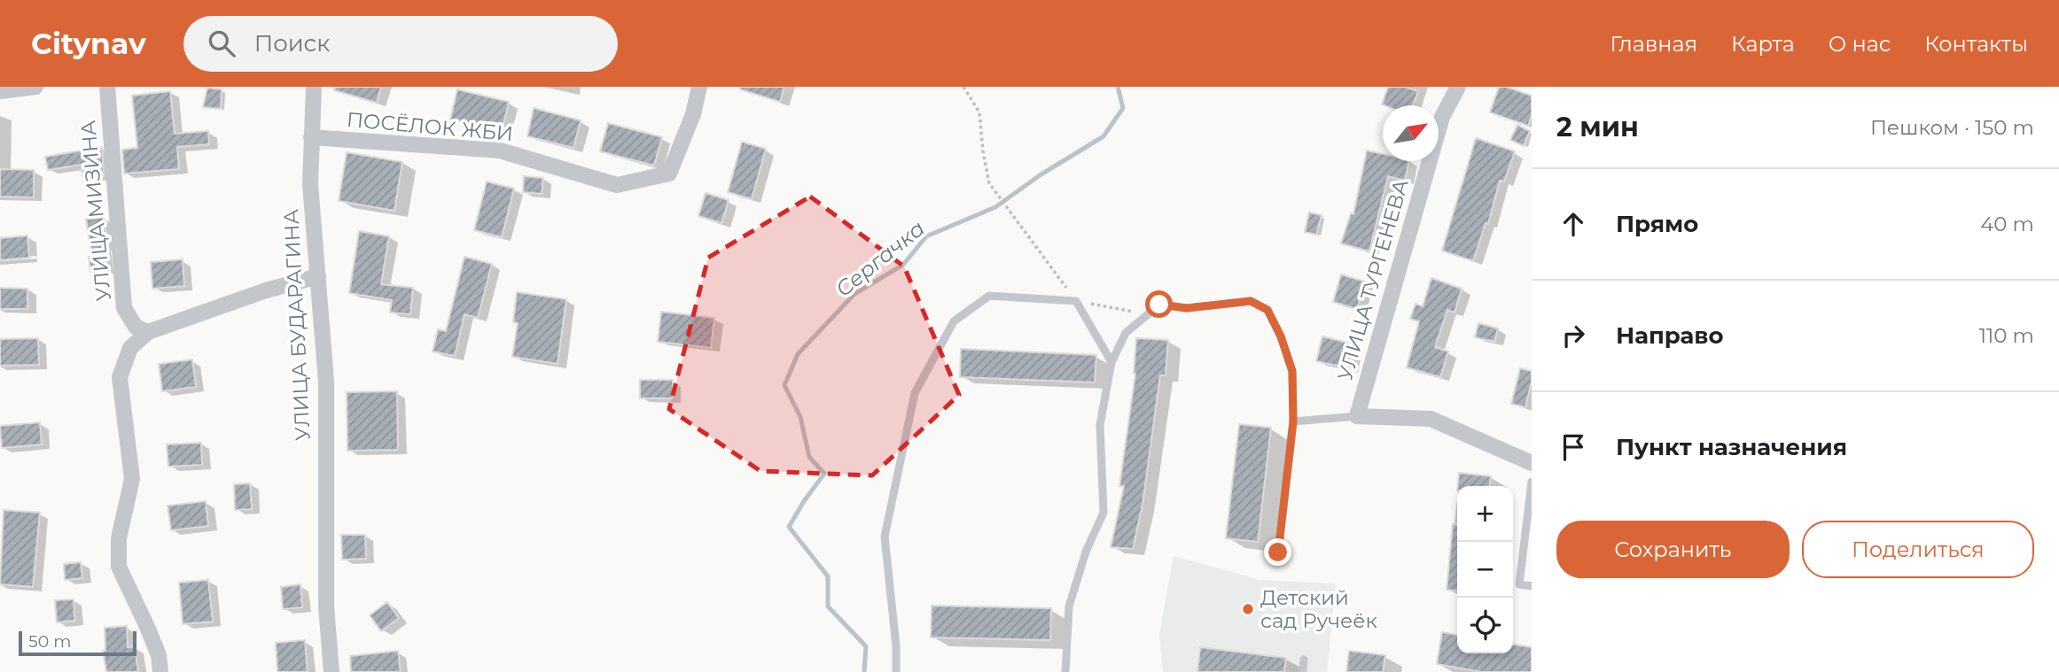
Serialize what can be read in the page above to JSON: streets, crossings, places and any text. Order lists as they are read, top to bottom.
{
  "streets": {
    "street": [
      "ПОСЁЛОК ЖБИ",
      "УЛИЦА МИЗИНА",
      "УЛИЦА ТУРГЕНЕВА",
      "УЛИЦА БУДАРАГИНА"
    ]
  },
  "crossings": [
    ["ПОСЁЛОК ЖБИ", "УЛИЦА БУДАРАГИНА"]
  ],
  "water": ["Сергачка"],
  "places": ["Детский сад Ручеёк"],
  "scale_bar": "50 m",
  "north": "top right",
  "page": {
    "header": "Citynav",
    "search": "Поиск",
    "nav": [
      "Главная",
      "Карта",
      "О нас",
      "Контакты"
    ],
    "heading": ["2 мин", "Пешком · 150 m"],
    "list": [
      ["Прямо", "40 m"],
      ["Направо", "110 m"],
      "Пункт назначения"
    ],
    "map_buttons": ["+", "−"],
    "buttons": ["Сохранить", "Поделиться"],
    "scale": "50 m"
  }
}
